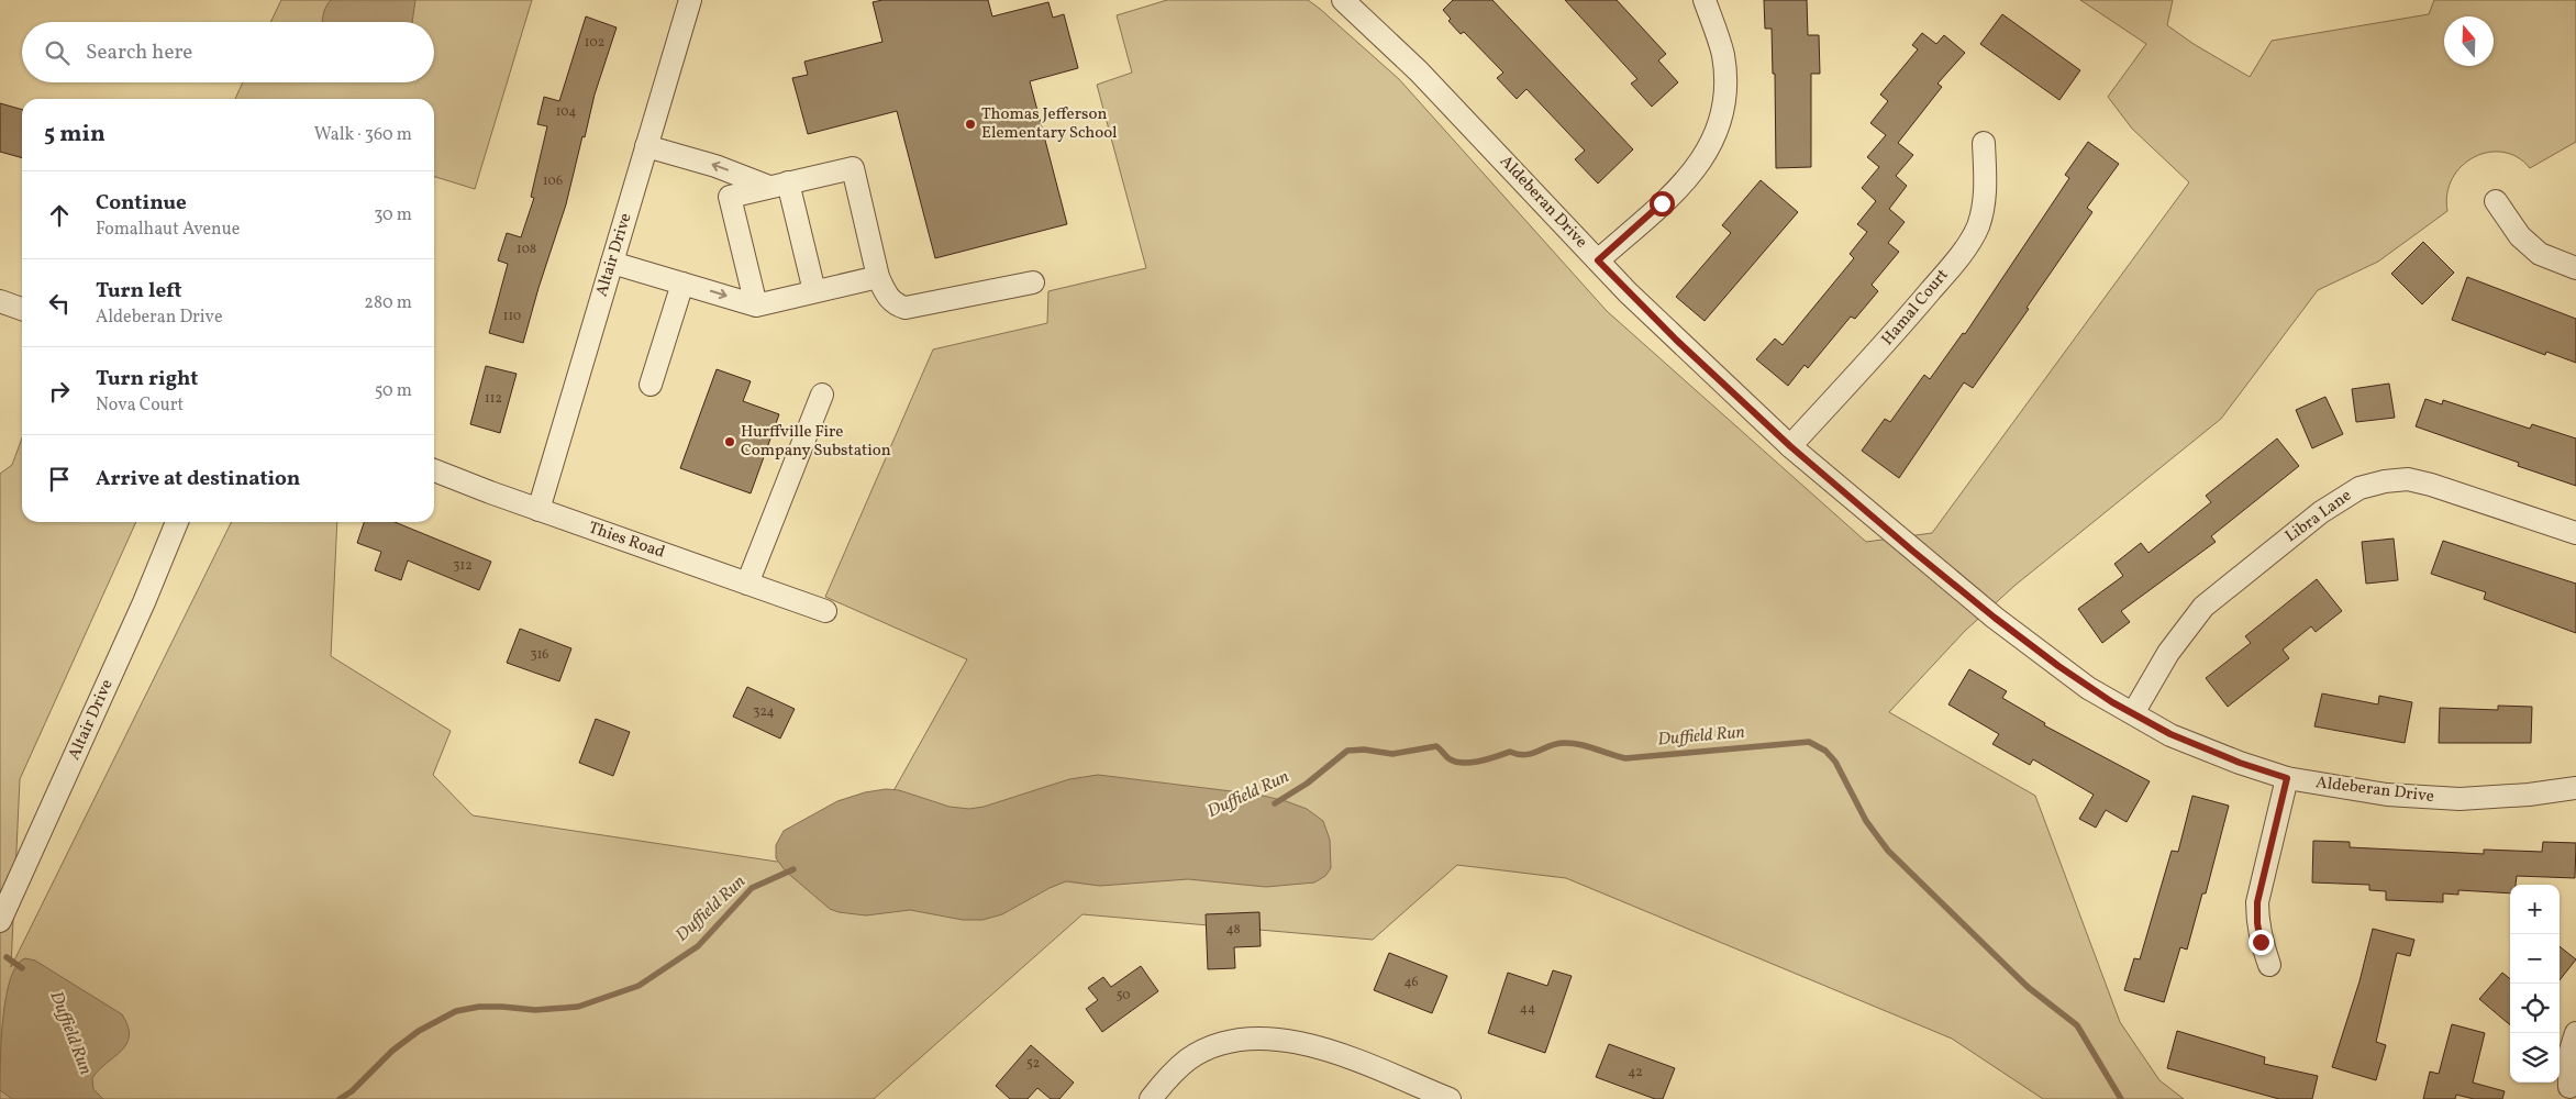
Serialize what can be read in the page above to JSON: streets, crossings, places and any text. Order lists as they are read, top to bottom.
{
  "streets": {
    "street": [
      "Aldeberan Drive",
      "Altair Drive",
      "Hamal Court",
      "Libra Lane",
      "Thies Road"
    ]
  },
  "crossings": [
    ["Aldeberan Drive", "Hamal Court"],
    ["Aldeberan Drive", "Libra Lane"],
    ["Altair Drive", "Thies Road"]
  ],
  "water": ["Duffield Run"],
  "places": ["Thomas Jefferson Elementary School", "Hurffville Fire Company Substation"],
  "house_numbers": [
    "102",
    "104",
    "106",
    "108",
    "110",
    "112",
    "312",
    "316",
    "324",
    "48",
    "46",
    "50",
    "44",
    "52",
    "42"
  ],
  "north": "top",
  "page": {
    "search": "Search here",
    "heading": ["5 min", "Walk · 360 m"],
    "list": [
      ["Continue", "Fomalhaut Avenue", "30 m"],
      ["Turn left", "Aldeberan Drive", "280 m"],
      ["Turn right", "Nova Court", "50 m"],
      "Arrive at destination"
    ],
    "map_buttons": ["+", "−"]
  }
}
